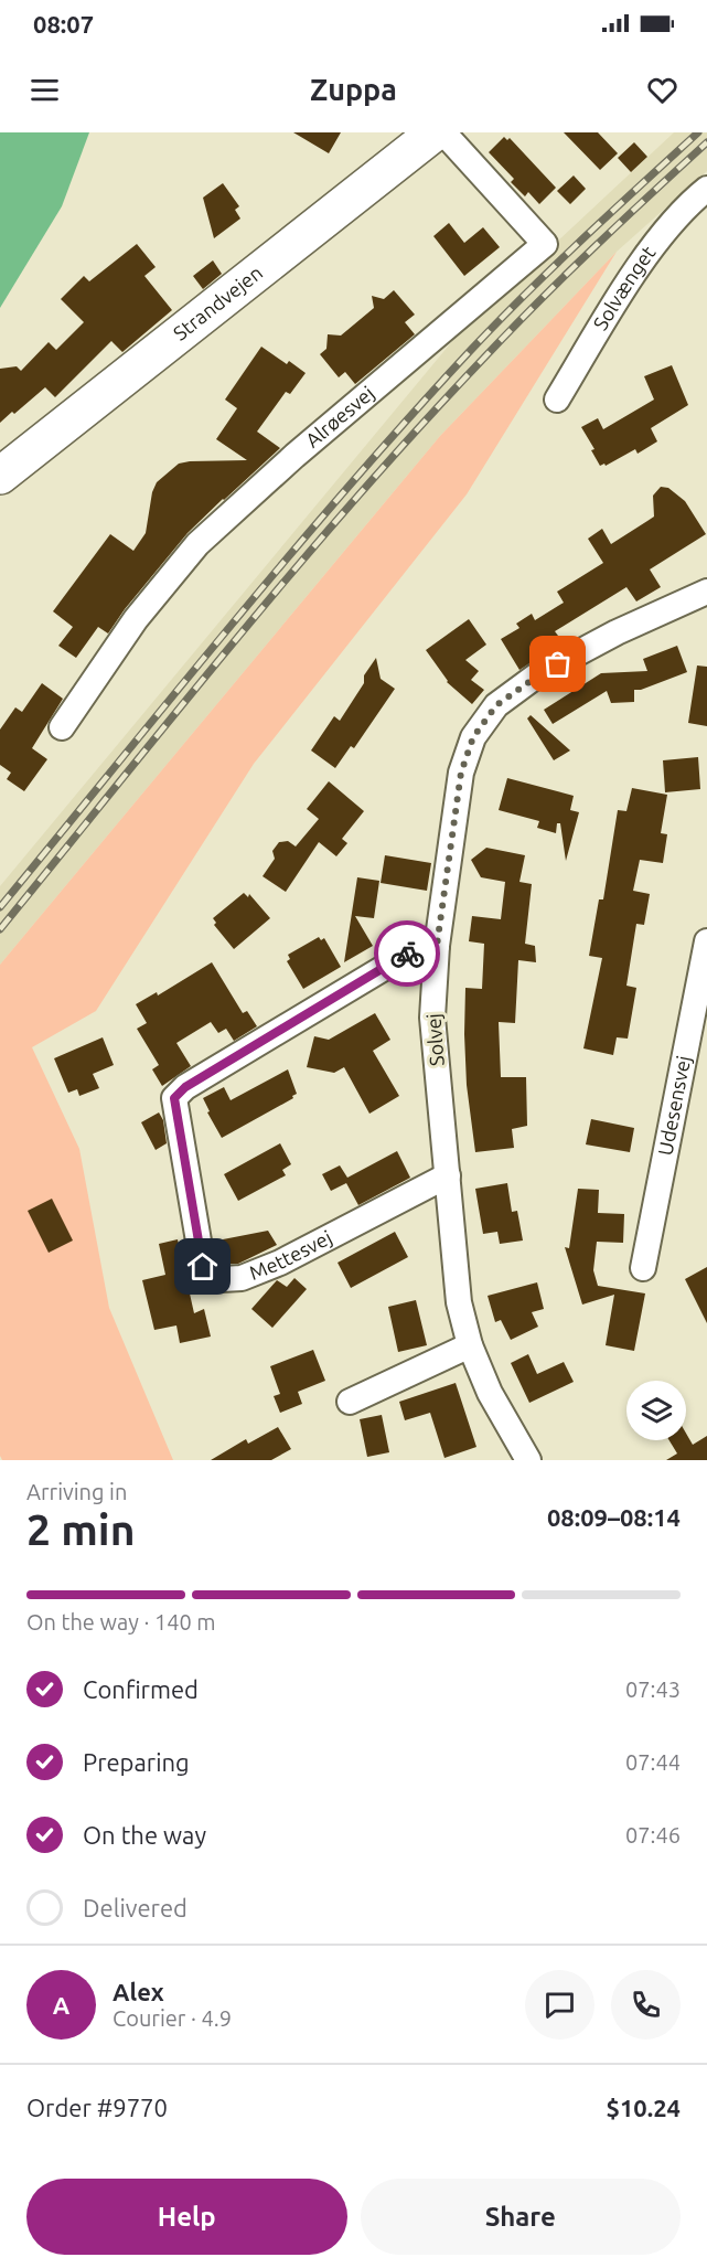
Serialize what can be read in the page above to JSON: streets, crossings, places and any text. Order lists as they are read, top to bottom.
{
  "streets": {
    "street": [
      "Solvænget",
      "Strandvejen",
      "Alrøesvej",
      "Solvej",
      "Udesensvej",
      "Mettesvej"
    ]
  },
  "crossings": [
    ["Solvej", "Mettesvej"]
  ],
  "page": {
    "status": "08:07",
    "header": "Zuppa",
    "heading": ["2 min", "Arriving in", "08:09–08:14"],
    "panel": [
      "Alex",
      "Courier · 4.9",
      "Order #9770",
      "$10.24"
    ],
    "bar": "On the way · 140 m",
    "list": [
      ["Confirmed", "07:43"],
      ["Preparing", "07:44"],
      ["On the way", "07:46"],
      "Delivered"
    ],
    "round": "A",
    "buttons": ["Help", "Share"]
  }
}
